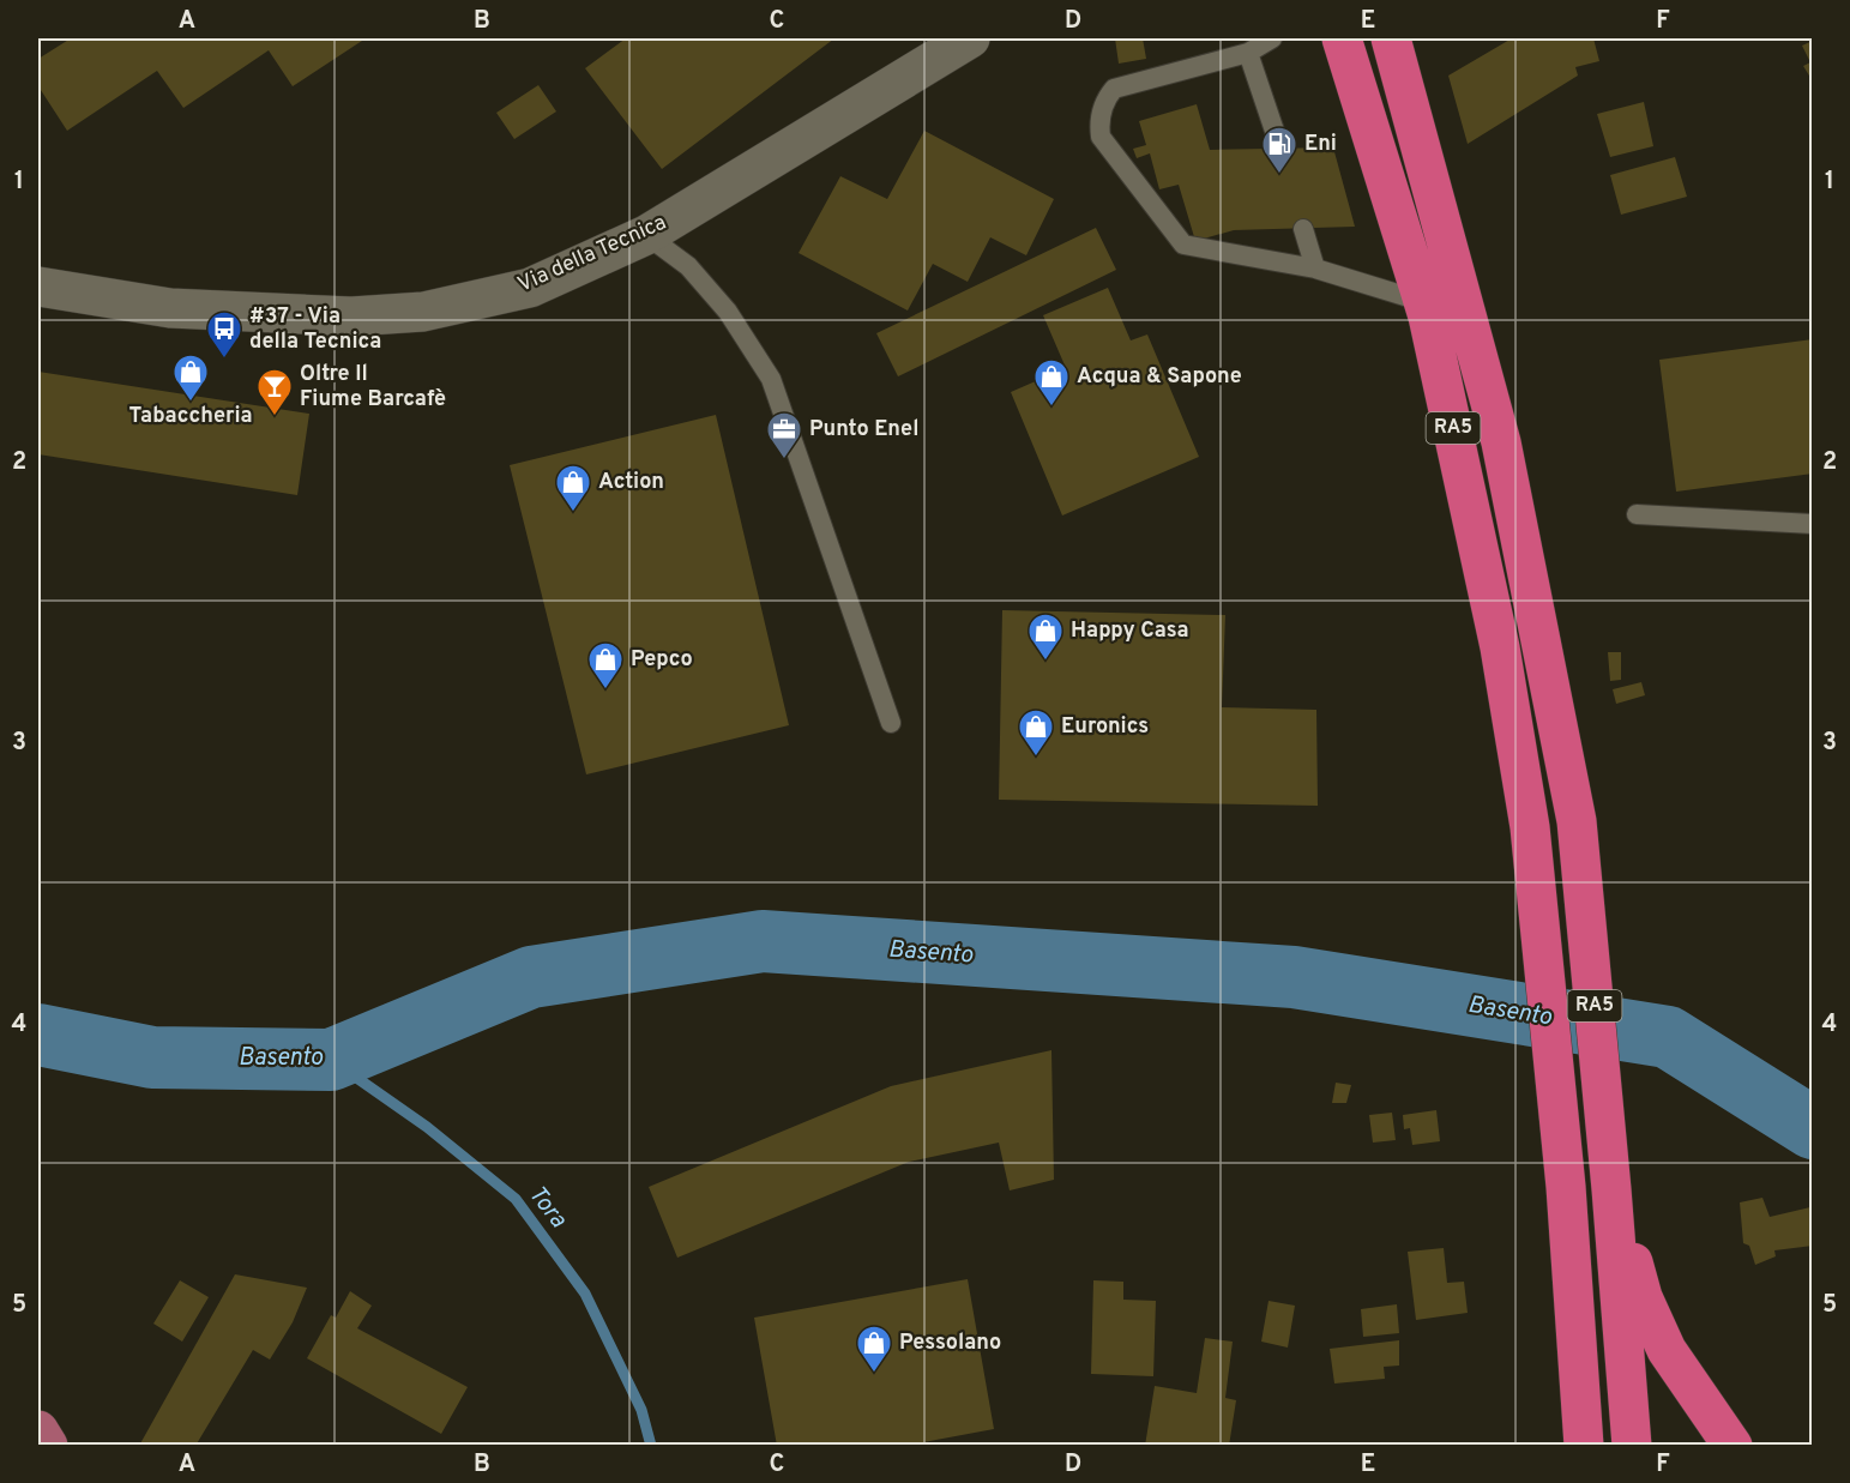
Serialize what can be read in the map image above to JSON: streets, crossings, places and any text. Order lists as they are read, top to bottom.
{
  "streets": {
    "highway": ["RA5"],
    "street": ["Via della Tecnica"]
  },
  "water": ["Basento", "Tora"],
  "places": {
    "fuel station": ["Eni"],
    "bus stop": ["#37 - Via della Tecnica"],
    "shop": [
      "Tabaccheria",
      "Acqua & Sapone",
      "Action",
      "Happy Casa",
      "Pepco",
      "Euronics",
      "Pessolano"
    ],
    "bar": ["Oltre Il Fiume Barcafè"],
    "office": ["Punto Enel"]
  },
  "grid": {
    "columns": [
      "A",
      "B",
      "C",
      "D",
      "E",
      "F"
    ],
    "rows": [
      "1",
      "2",
      "3",
      "4",
      "5"
    ]
  }
}
